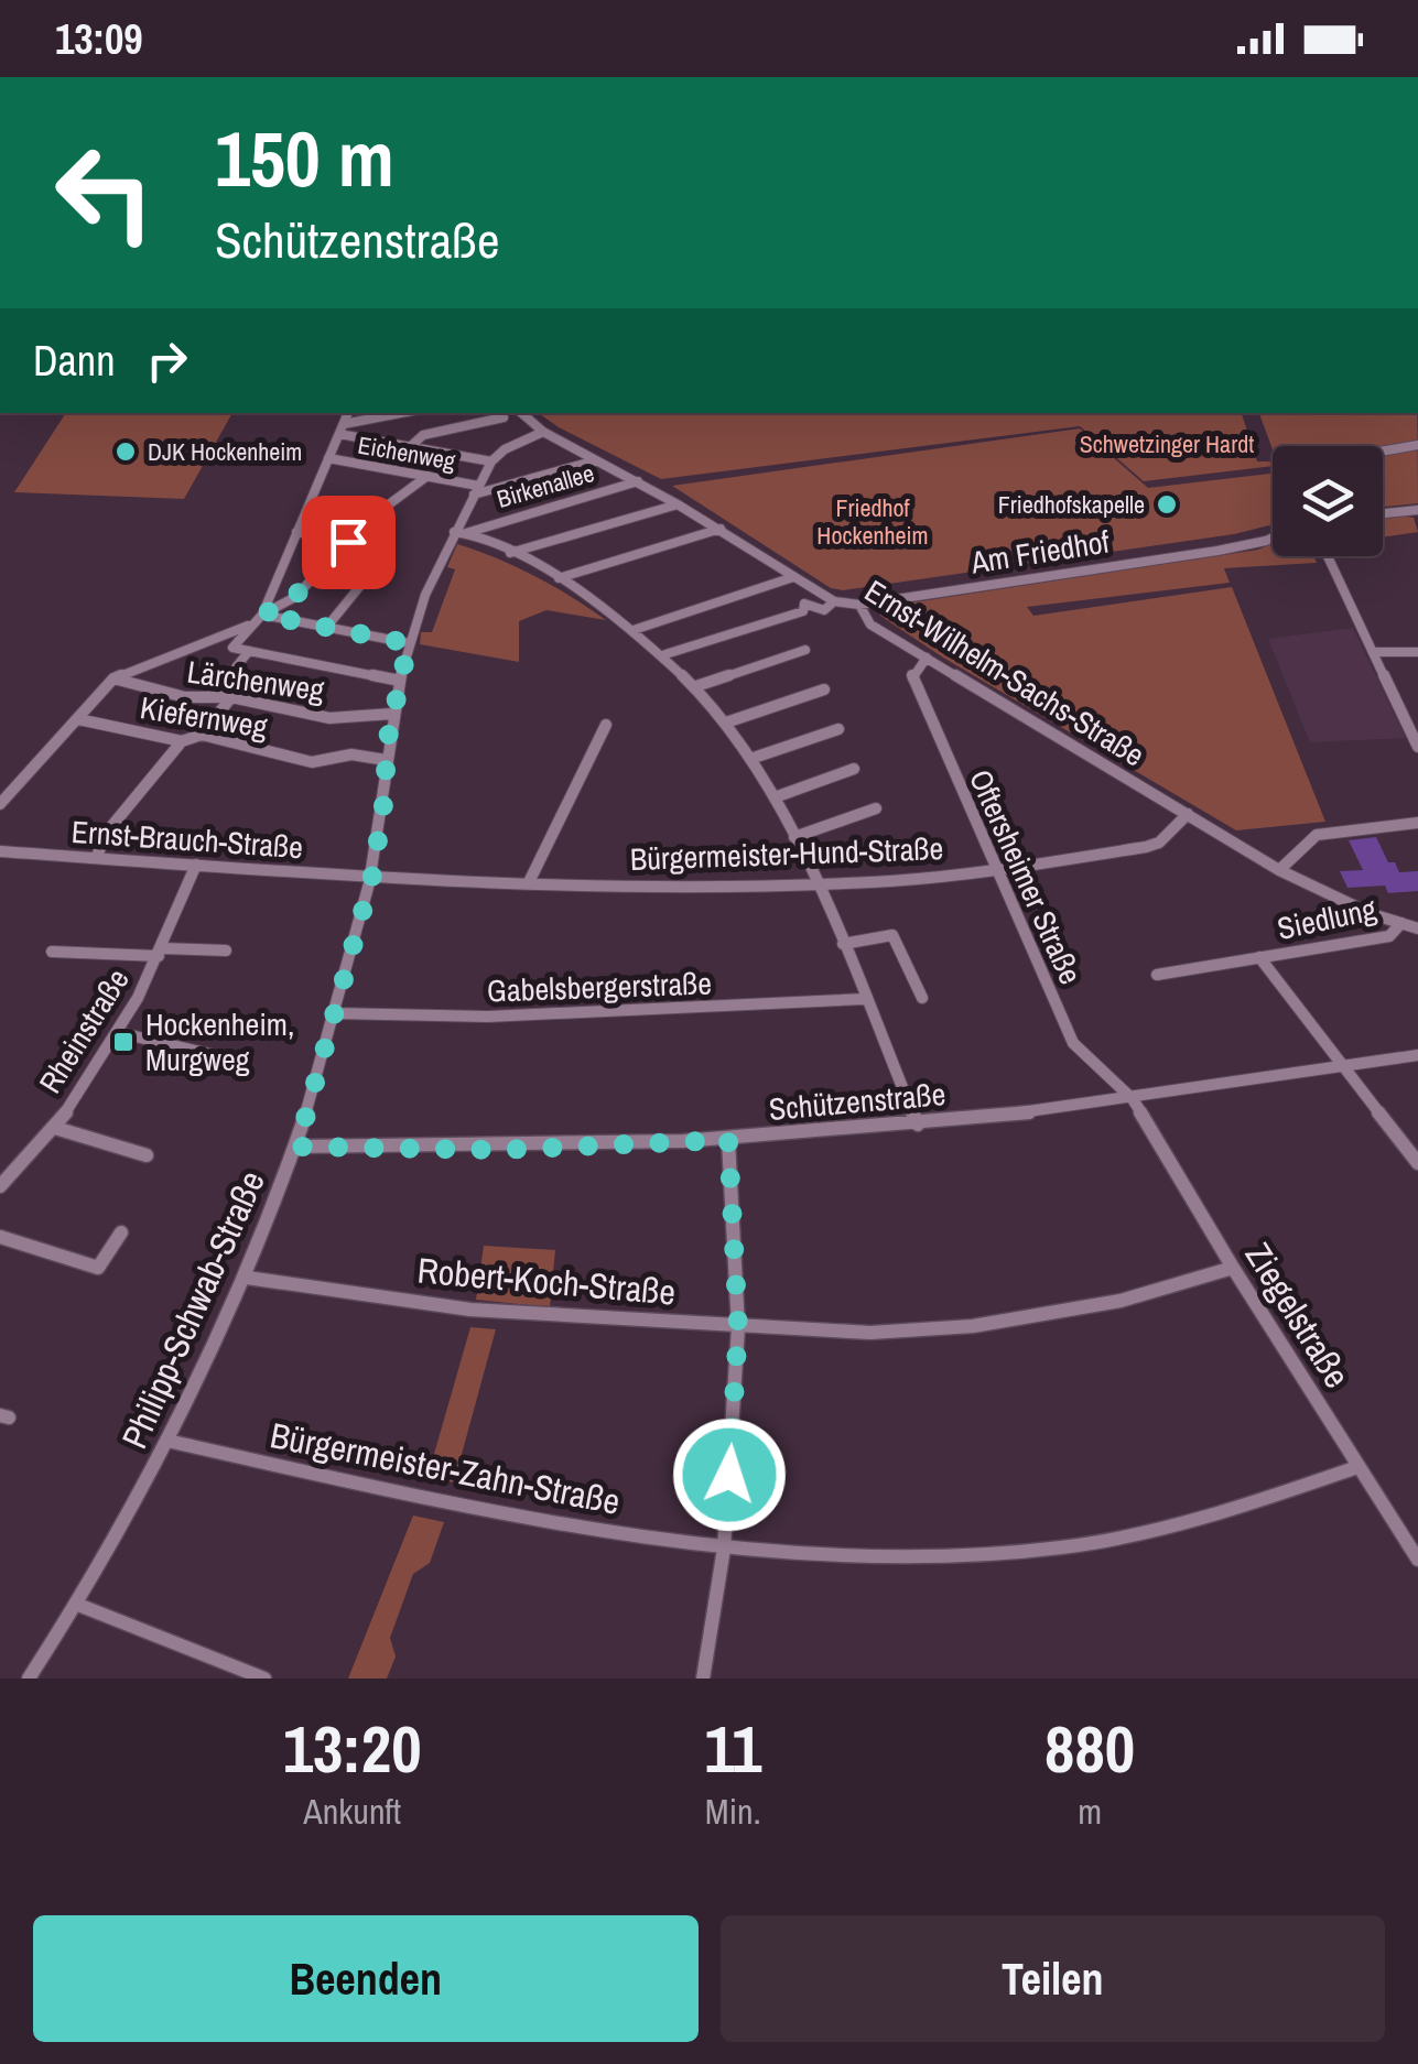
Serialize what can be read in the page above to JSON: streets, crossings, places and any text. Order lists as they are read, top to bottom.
{
  "streets": {
    "street": [
      "Eichenweg",
      "Birkenallee",
      "Am Friedhof",
      "Ernst-Wilhelm-Sachs-Straße",
      "Lärchenweg",
      "Kiefernweg",
      "Ernst-Brauch-Straße",
      "Bürgermeister-Hund-Straße",
      "Oftersheimer Straße",
      "Siedlung",
      "Gabelsbergerstraße",
      "Rheinstraße",
      "Schützenstraße",
      "Robert-Koch-Straße",
      "Philipp-Schwab-Straße",
      "Ziegelstraße",
      "Bürgermeister-Zahn-Straße"
    ]
  },
  "crossings": [
    ["Eichenweg", "Birkenallee"],
    ["Birkenallee", "Ernst-Wilhelm-Sachs-Straße"],
    ["Birkenallee", "Bürgermeister-Hund-Straße"],
    ["Birkenallee", "Gabelsbergerstraße"],
    ["Birkenallee", "Schützenstraße"],
    ["Birkenallee", "Philipp-Schwab-Straße"],
    ["Am Friedhof", "Ernst-Wilhelm-Sachs-Straße"],
    ["Ernst-Wilhelm-Sachs-Straße", "Bürgermeister-Hund-Straße"],
    ["Ernst-Wilhelm-Sachs-Straße", "Oftersheimer Straße"],
    ["Ernst-Wilhelm-Sachs-Straße", "Siedlung"],
    ["Lärchenweg", "Philipp-Schwab-Straße"],
    ["Kiefernweg", "Philipp-Schwab-Straße"],
    ["Ernst-Brauch-Straße", "Bürgermeister-Hund-Straße"],
    ["Ernst-Brauch-Straße", "Rheinstraße"],
    ["Ernst-Brauch-Straße", "Philipp-Schwab-Straße"],
    ["Bürgermeister-Hund-Straße", "Oftersheimer Straße"],
    ["Bürgermeister-Hund-Straße", "Philipp-Schwab-Straße"],
    ["Oftersheimer Straße", "Schützenstraße"],
    ["Oftersheimer Straße", "Ziegelstraße"],
    ["Siedlung", "Schützenstraße"],
    ["Gabelsbergerstraße", "Philipp-Schwab-Straße"],
    ["Schützenstraße", "Philipp-Schwab-Straße"],
    ["Schützenstraße", "Ziegelstraße"],
    ["Robert-Koch-Straße", "Philipp-Schwab-Straße"],
    ["Robert-Koch-Straße", "Ziegelstraße"],
    ["Philipp-Schwab-Straße", "Bürgermeister-Zahn-Straße"],
    ["Ziegelstraße", "Bürgermeister-Zahn-Straße"]
  ],
  "parks": ["Schwetzinger Hardt", "Friedhof Hockenheim"],
  "places": {
    "other": ["DJK Hockenheim", "Friedhofskapelle"],
    "transit": ["Hockenheim, Murgweg"]
  },
  "page": {
    "status": "13:09",
    "turn": ["150 m", "Schützenstraße"],
    "then": "Dann",
    "eta": [
      "13:20",
      "Ankunft",
      "11",
      "Min.",
      "880",
      "m"
    ],
    "buttons": ["Beenden", "Teilen"]
  }
}
